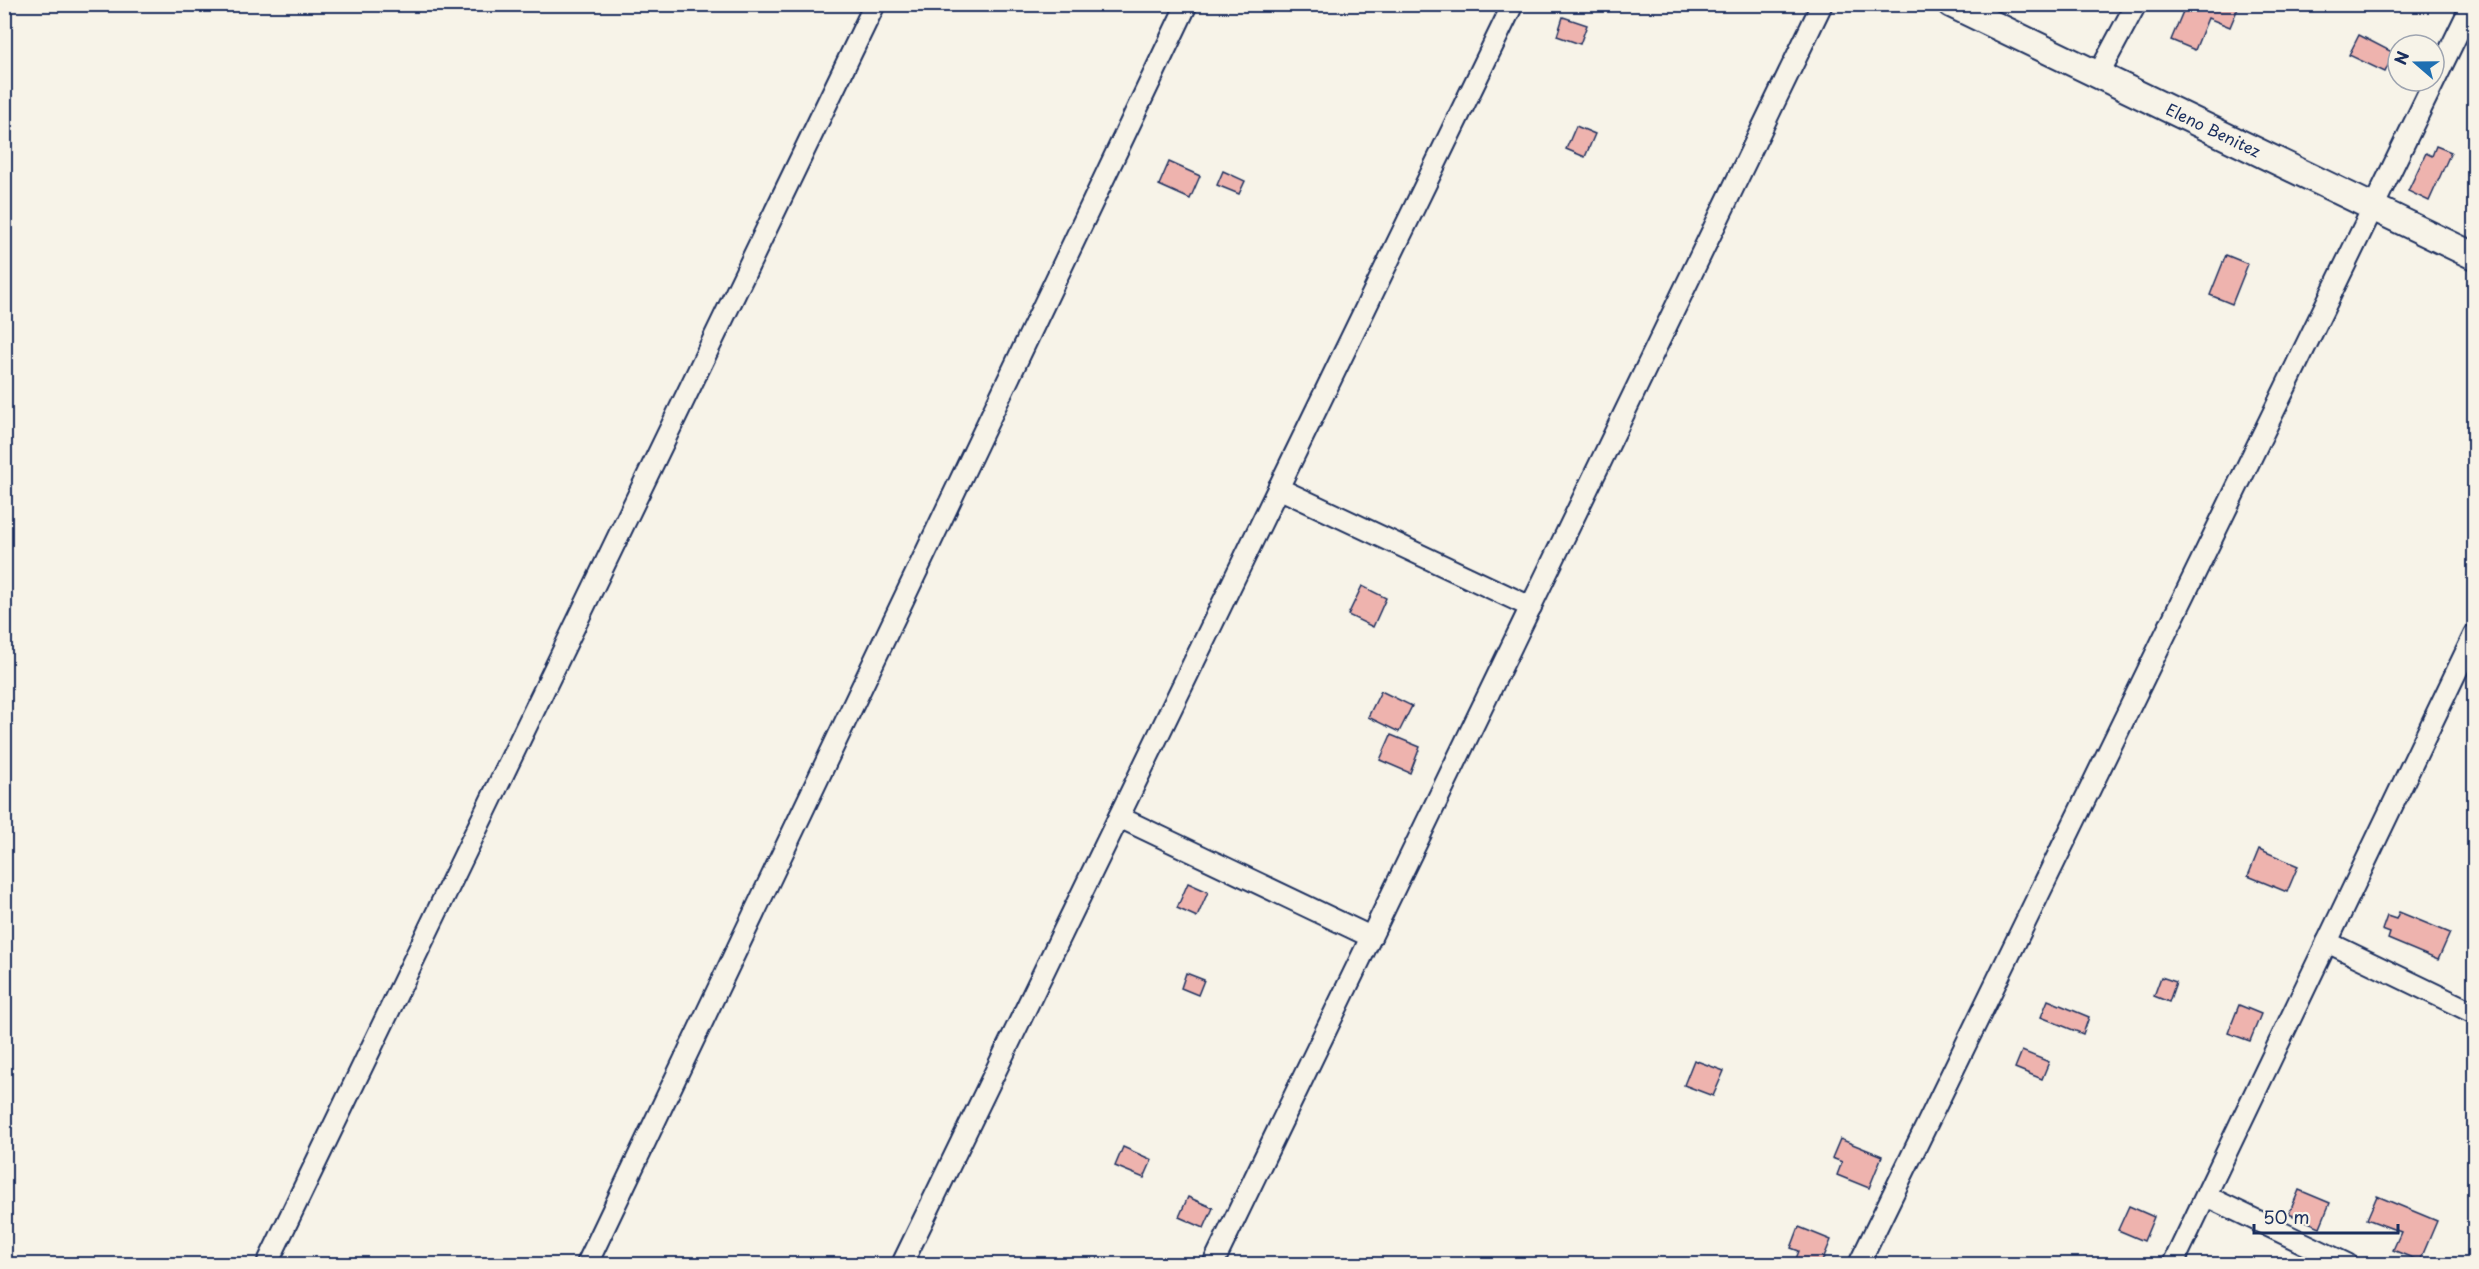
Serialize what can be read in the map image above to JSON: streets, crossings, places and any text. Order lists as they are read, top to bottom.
{
  "streets": {
    "street": ["Eleno Benitez"]
  },
  "scale_bar": "50 m",
  "north": "left"
}
